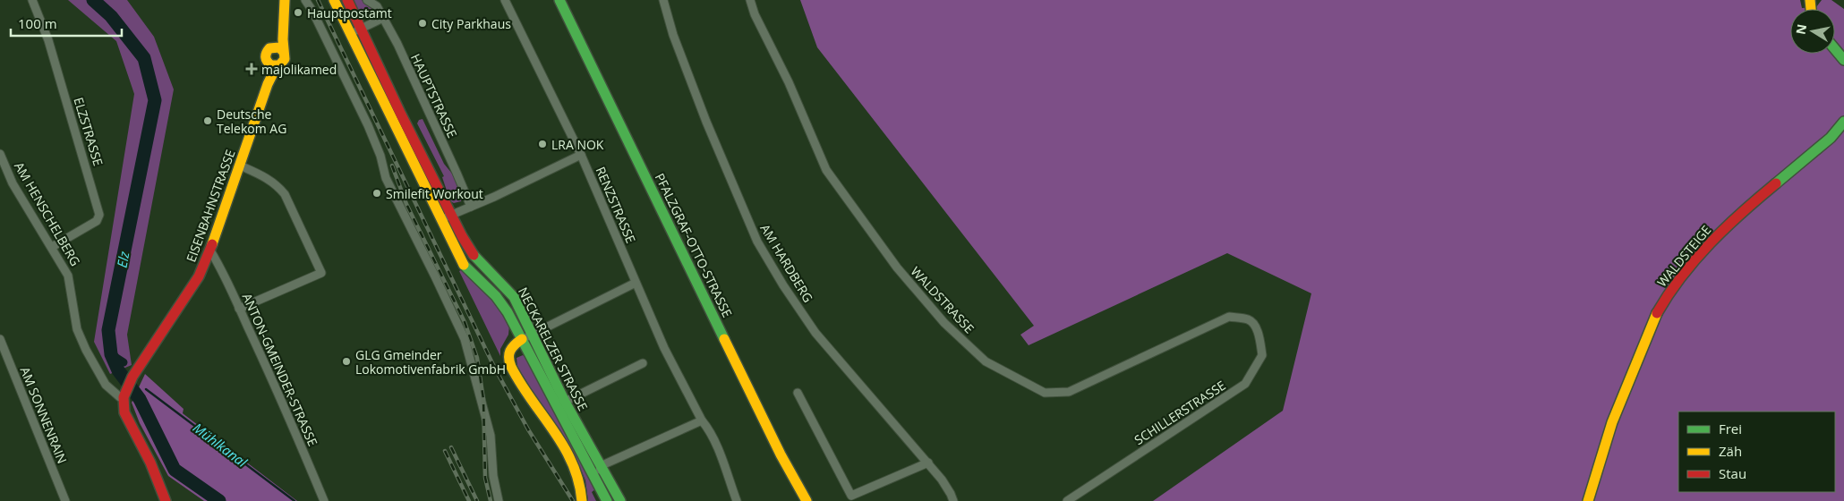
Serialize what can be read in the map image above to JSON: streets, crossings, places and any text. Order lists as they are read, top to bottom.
{
  "streets": {
    "main road": [
      "EISENBAHNSTRASSE",
      "PFALZGRAF-OTTO-STRASSE",
      "WALDSTEIGE",
      "NECKARELZER STRASSE"
    ],
    "street": [
      "HAUPTSTRASSE",
      "ELZSTRASSE",
      "RENZSTRASSE",
      "AM HENSCHELBERG",
      "AM HARDBERG",
      "WALDSTRASSE",
      "ANTON-GMEINDER-STRASSE",
      "SCHILLERSTRASSE",
      "AM SONNENRAIN"
    ]
  },
  "crossings": [
    ["ELZSTRASSE", "AM HENSCHELBERG"],
    ["EISENBAHNSTRASSE", "AM HENSCHELBERG"],
    ["EISENBAHNSTRASSE", "ANTON-GMEINDER-STRASSE"],
    ["WALDSTRASSE", "SCHILLERSTRASSE"]
  ],
  "water": ["Elz", "Mühlkanal"],
  "places": {
    "other": [
      "Hauptpostamt",
      "City Parkhaus",
      "Deutsche Telekom AG",
      "LRA NOK",
      "Smilefit Workout",
      "GLG Gmeinder Lokomotivenfabrik GmbH"
    ],
    "health": ["majolikamed"]
  },
  "legend": ["Frei", "Zäh", "Stau"],
  "scale_bar": "100 m",
  "north": "left"
}
